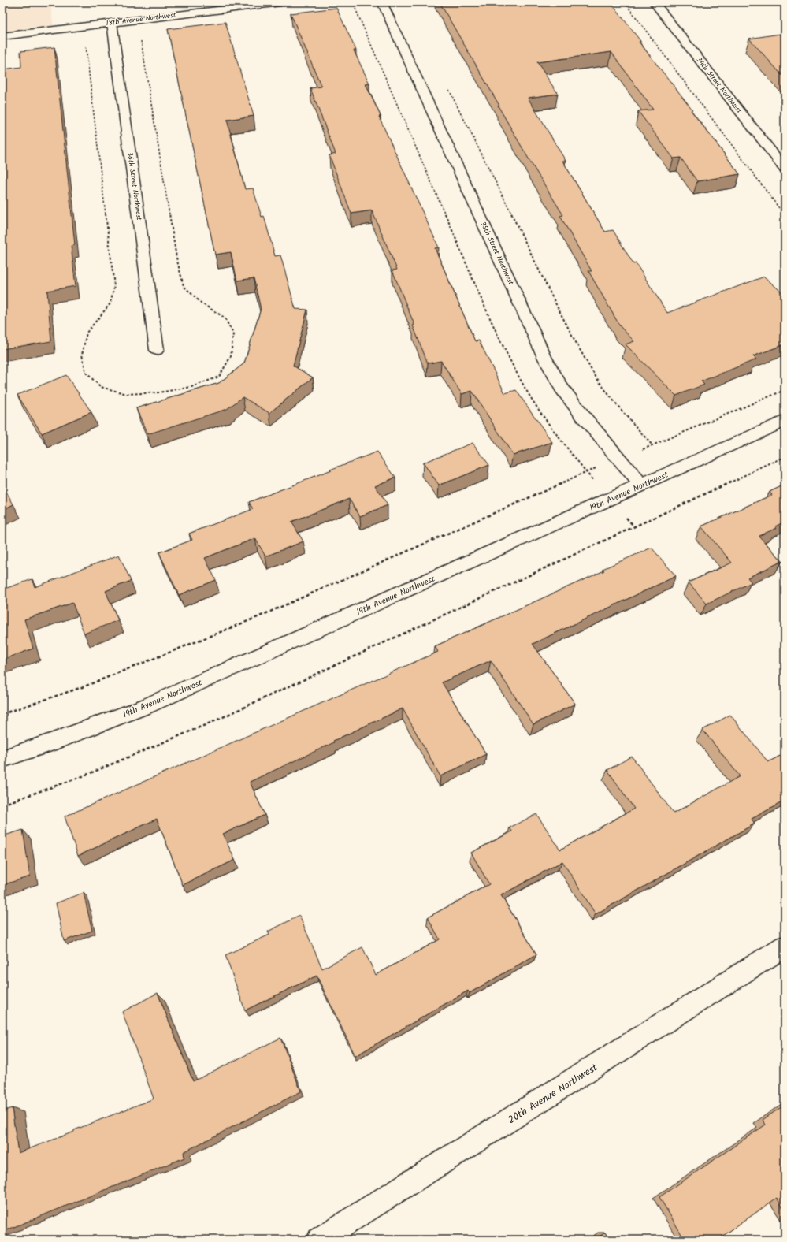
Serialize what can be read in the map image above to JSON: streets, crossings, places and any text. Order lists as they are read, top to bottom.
{
  "streets": {
    "street": [
      "18th Avenue Northwest",
      "34th Street Northwest",
      "36th Street Northwest",
      "35th Street Northwest",
      "19th Avenue Northwest",
      "20th Avenue Northwest"
    ]
  },
  "crossings": [
    ["18th Avenue Northwest", "36th Street Northwest"],
    ["35th Street Northwest", "19th Avenue Northwest"]
  ]
}
